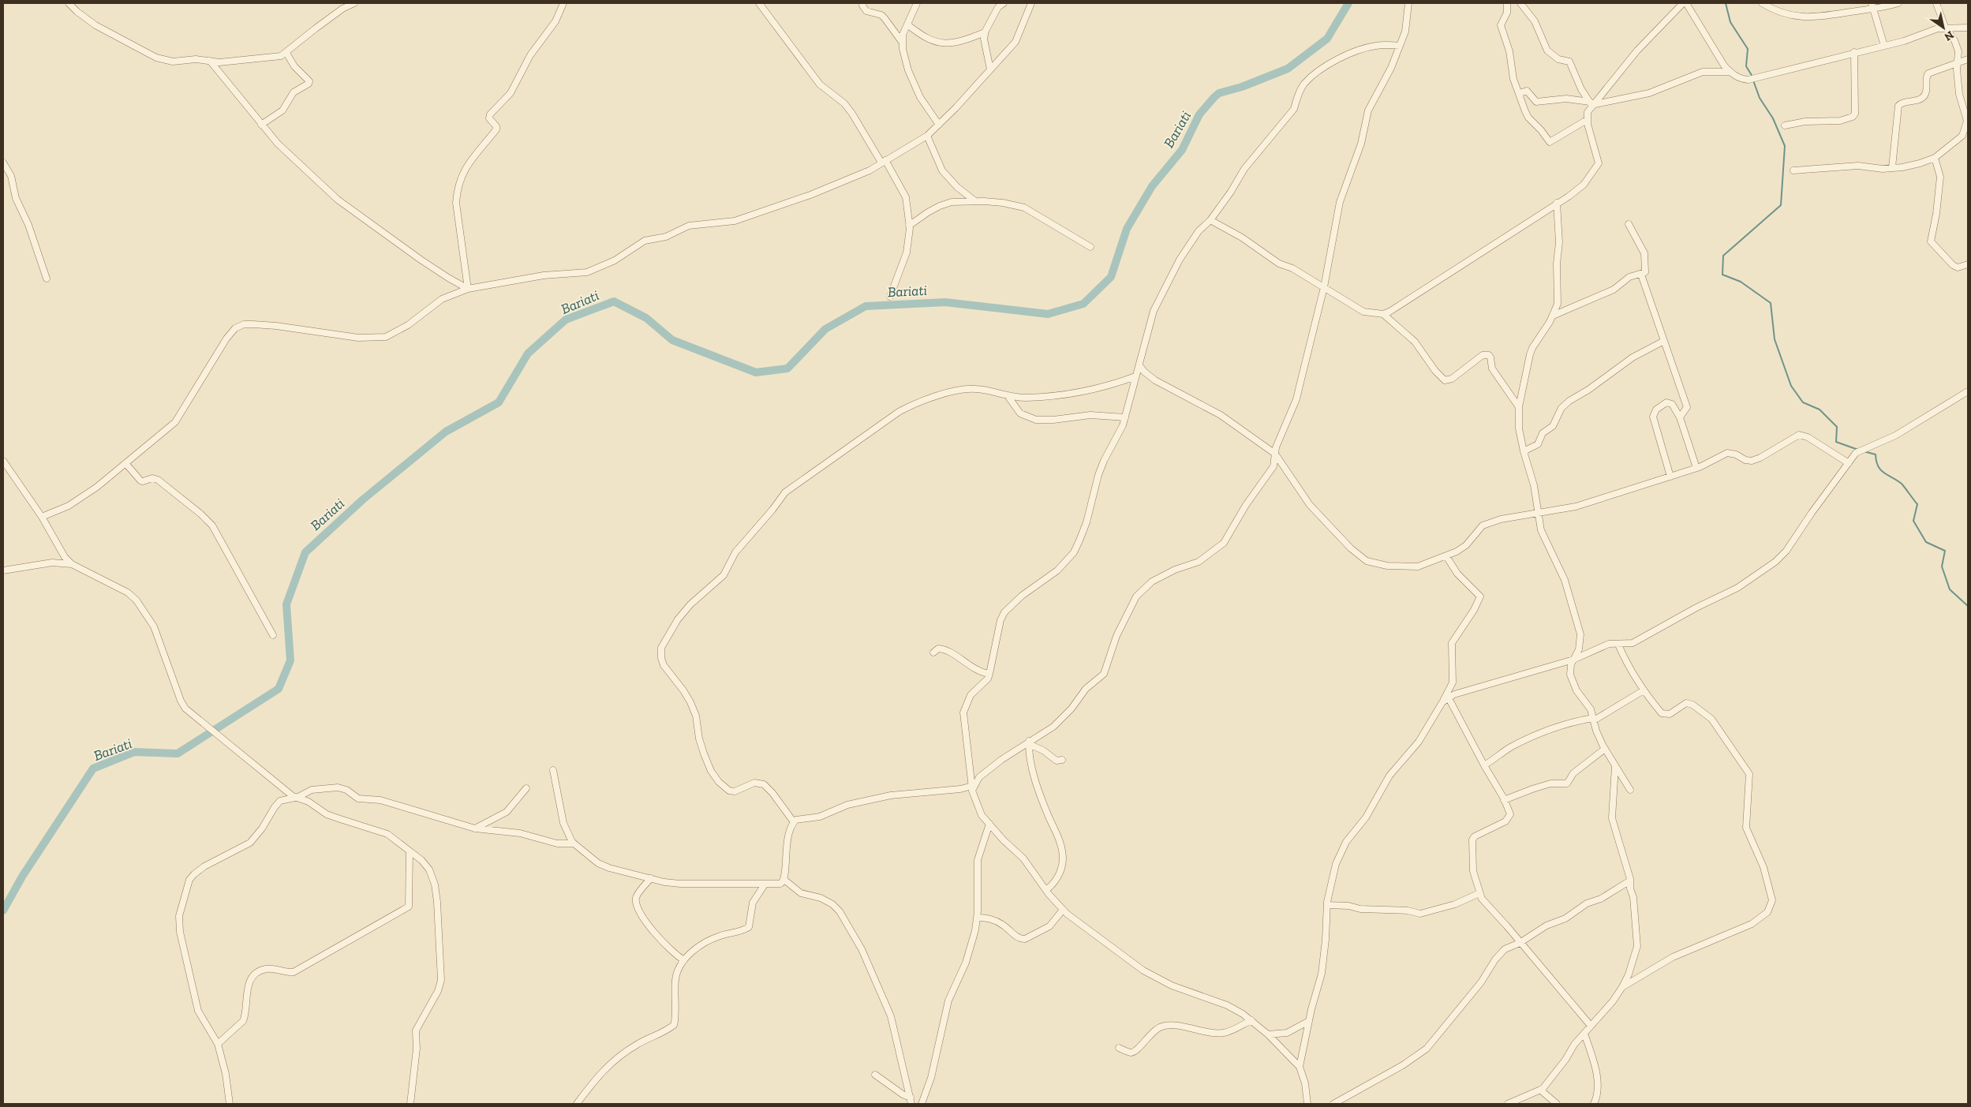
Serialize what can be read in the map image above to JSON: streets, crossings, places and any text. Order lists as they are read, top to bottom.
{
  "water": ["Bariati"],
  "north": "bottom right"
}
